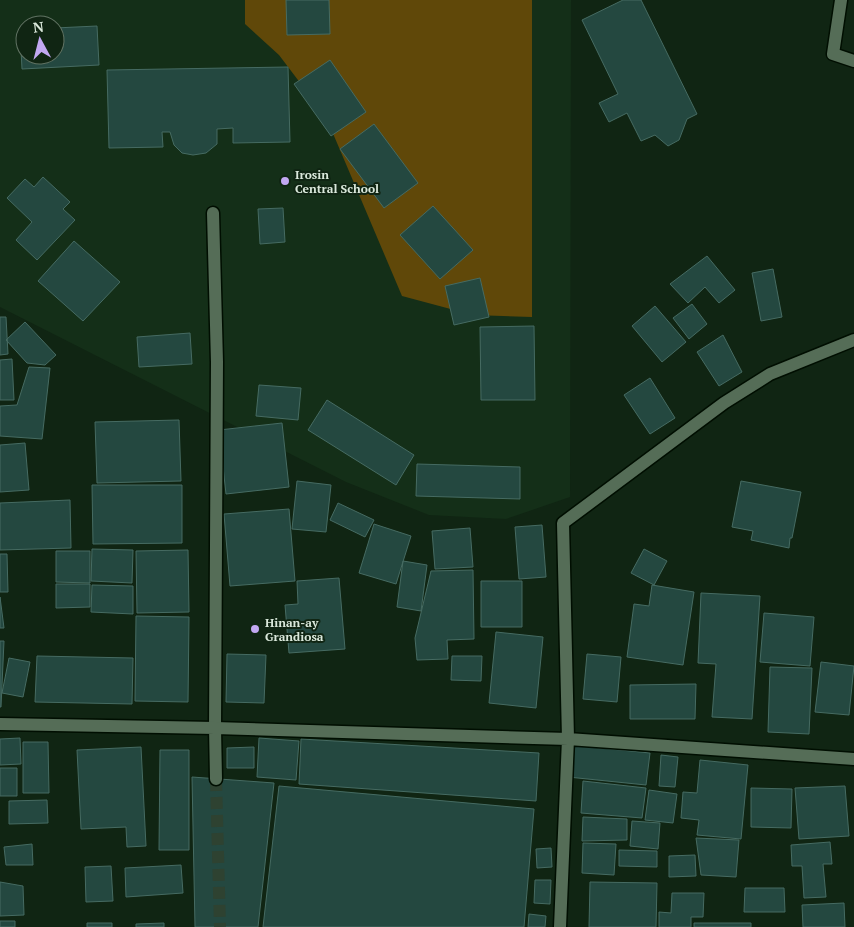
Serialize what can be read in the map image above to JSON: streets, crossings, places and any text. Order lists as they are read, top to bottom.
{
  "places": ["Irosin Central School", "Hinan-ay Grandiosa"],
  "north": "top"
}
